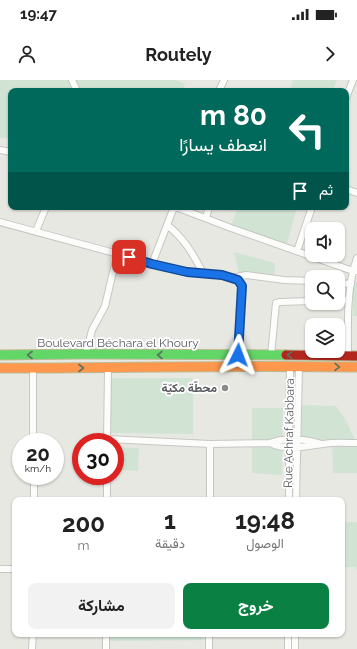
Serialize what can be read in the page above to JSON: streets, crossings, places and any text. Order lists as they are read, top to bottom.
{
  "streets": {
    "highway": ["Boulevard Béchara el Khoury"],
    "street": ["Rue Achraf Kabbara"]
  },
  "crossings": [
    ["Boulevard Béchara el Khoury", "Rue Achraf Kabbara"]
  ],
  "places": ["محطّة مكيّة"],
  "page": {
    "status": "19:47",
    "header": "Routely",
    "turn": ["80 m", "انعطف يسارًا"],
    "then": "ثم",
    "speed": "20 km/h",
    "limit": "30",
    "eta": [
      "19:48",
      "الوصول",
      "1",
      "دقيقة",
      "200",
      "m"
    ],
    "buttons": ["خروج", "مشاركة"]
  }
}
